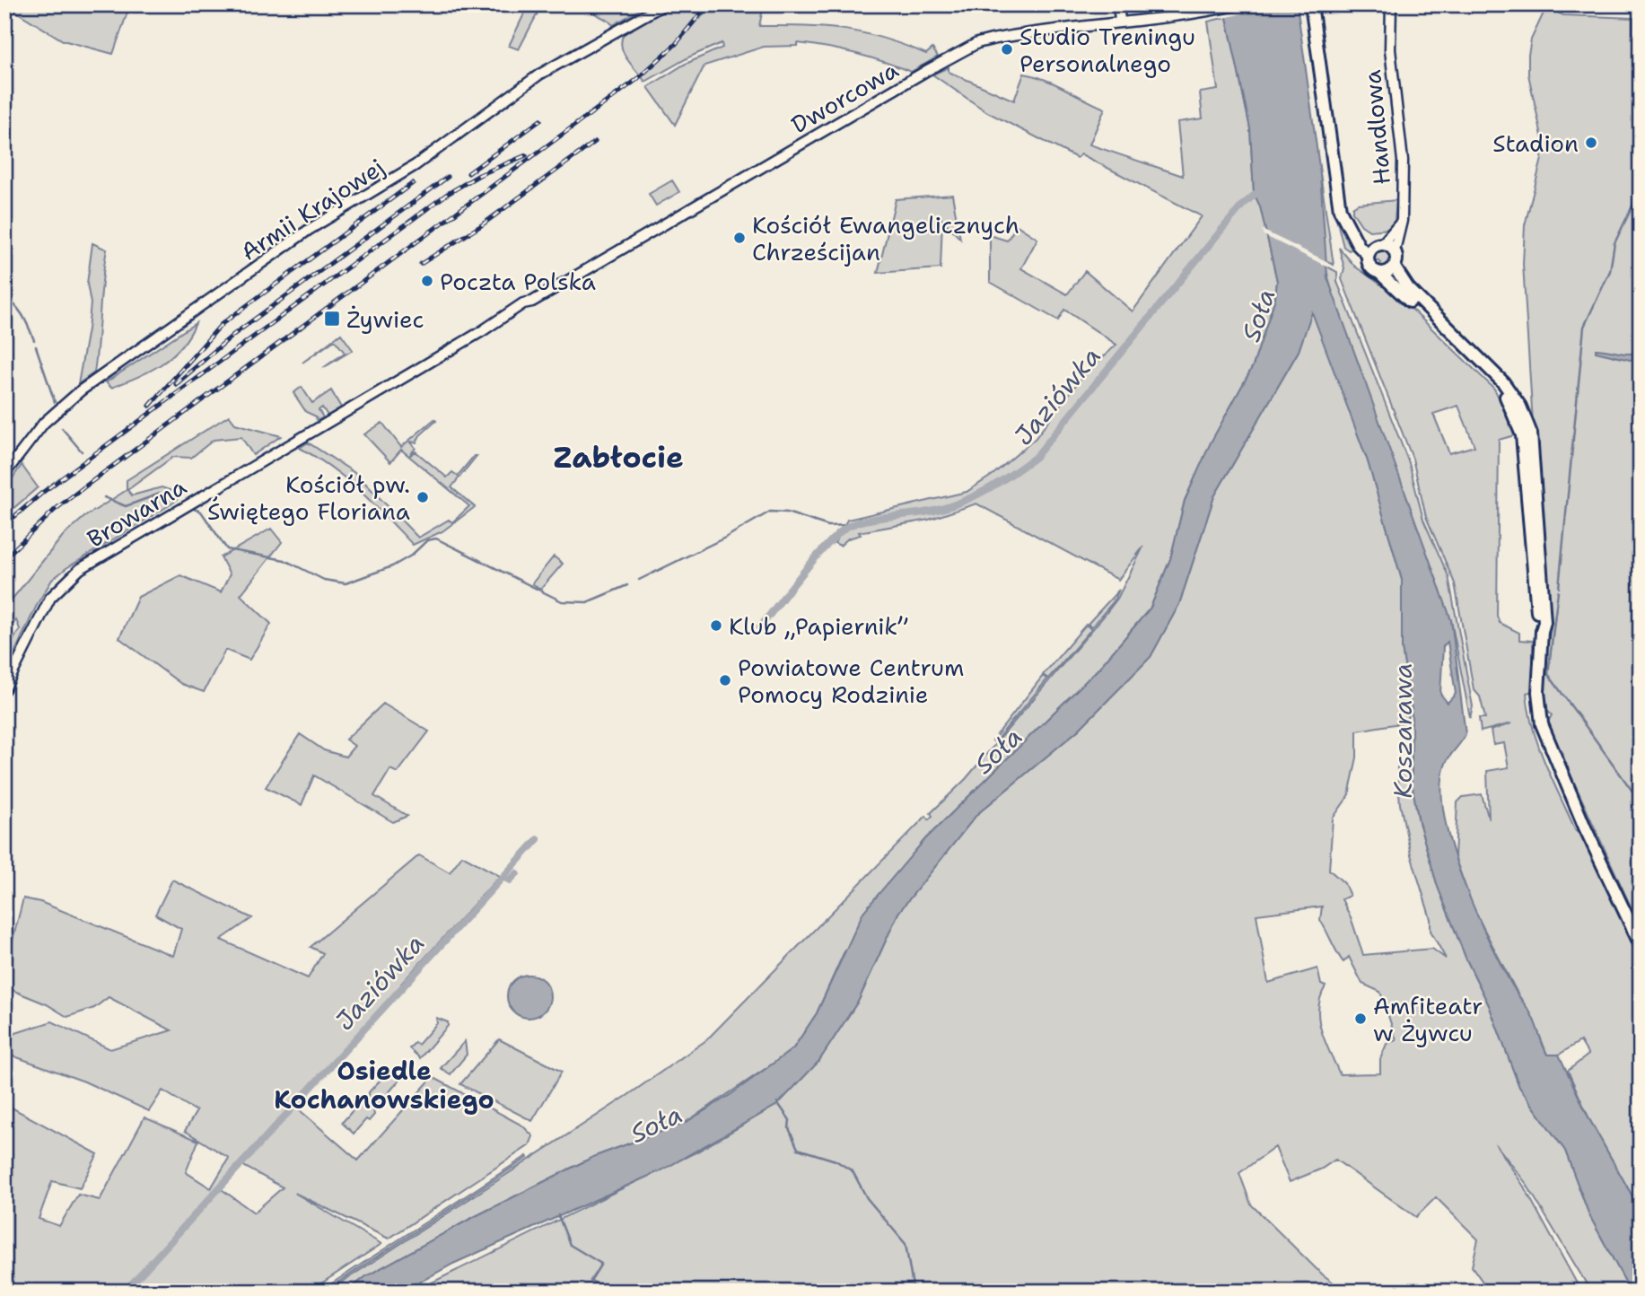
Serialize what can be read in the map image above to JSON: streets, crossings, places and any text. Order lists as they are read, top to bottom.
{
  "streets": {
    "street": [
      "Dworcowa",
      "Handlowa",
      "Armii Krajowej",
      "Browarna"
    ]
  },
  "crossings": [
    ["Dworcowa", "Browarna"]
  ],
  "districts": ["Zabłocie", "Osiedle Kochanowskiego"],
  "water": ["Soła", "Jaziówka", "Koszarawa"],
  "places": {
    "other": [
      "Studio Treningu Personalnego",
      "Stadion",
      "Kościół Ewangelicznych Chrześcijan",
      "Poczta Polska",
      "Kościół pw. Świętego Floriana",
      "Klub „Papiernik”",
      "Powiatowe Centrum Pomocy Rodzinie",
      "Amfiteatr w Żywcu"
    ],
    "transit": ["Żywiec"]
  }
}
